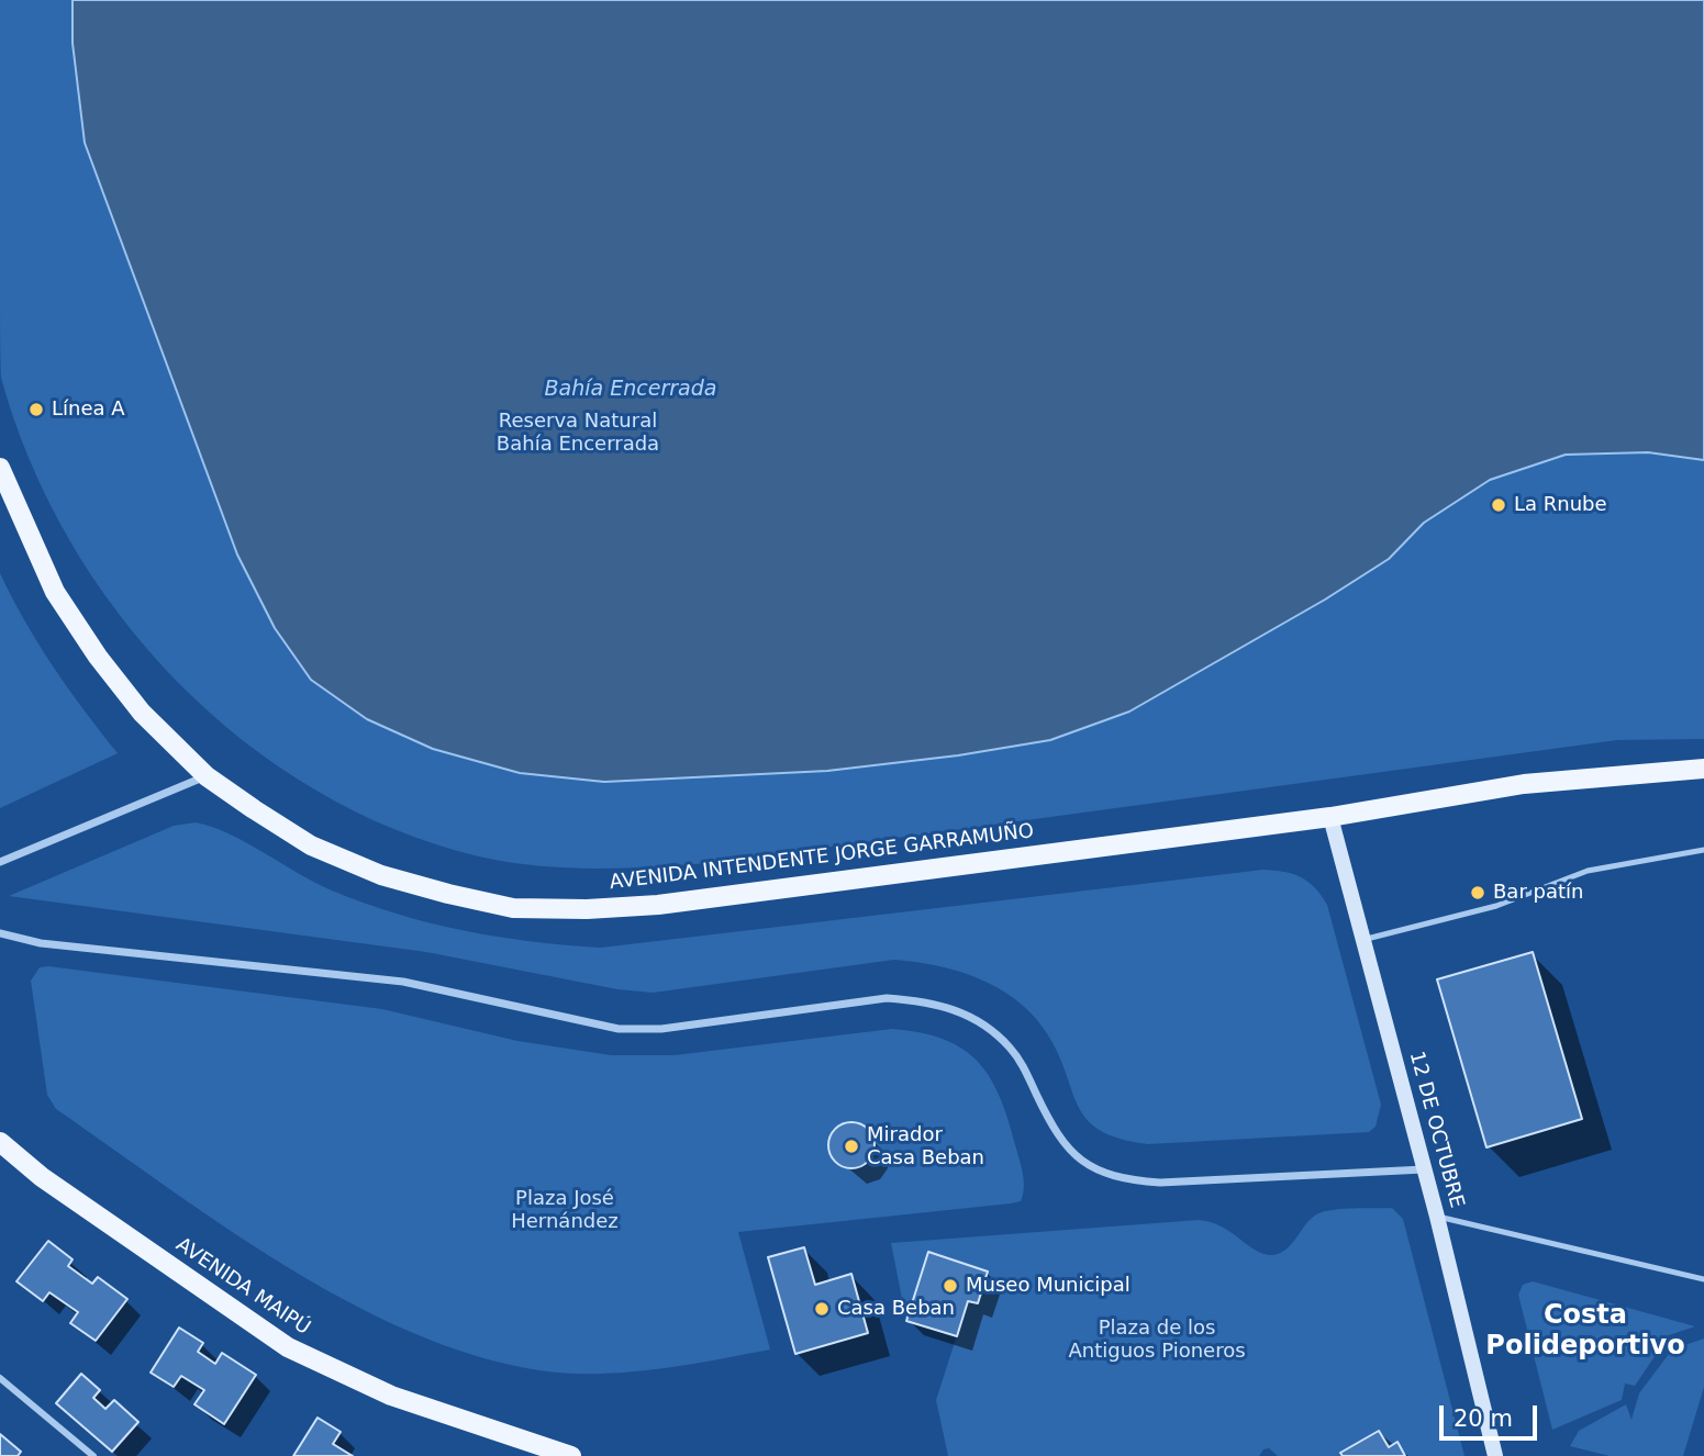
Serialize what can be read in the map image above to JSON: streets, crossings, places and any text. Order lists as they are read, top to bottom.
{
  "streets": {
    "main road": ["AVENIDA INTENDENTE JORGE GARRAMUÑO", "12 DE OCTUBRE", "AVENIDA MAIPÚ"]
  },
  "crossings": [
    ["AVENIDA INTENDENTE JORGE GARRAMUÑO", "12 DE OCTUBRE"]
  ],
  "districts": ["Costa Polideportivo"],
  "water": ["Bahía Encerrada"],
  "parks": ["Reserva Natural Bahía Encerrada", "Plaza José Hernández", "Plaza de los Antiguos Pioneros"],
  "places": [
    "Línea A",
    "La Rnube",
    "Bar patín",
    "Mirador Casa Beban",
    "Museo Municipal",
    "Casa Beban"
  ],
  "scale_bar": "20 m"
}
